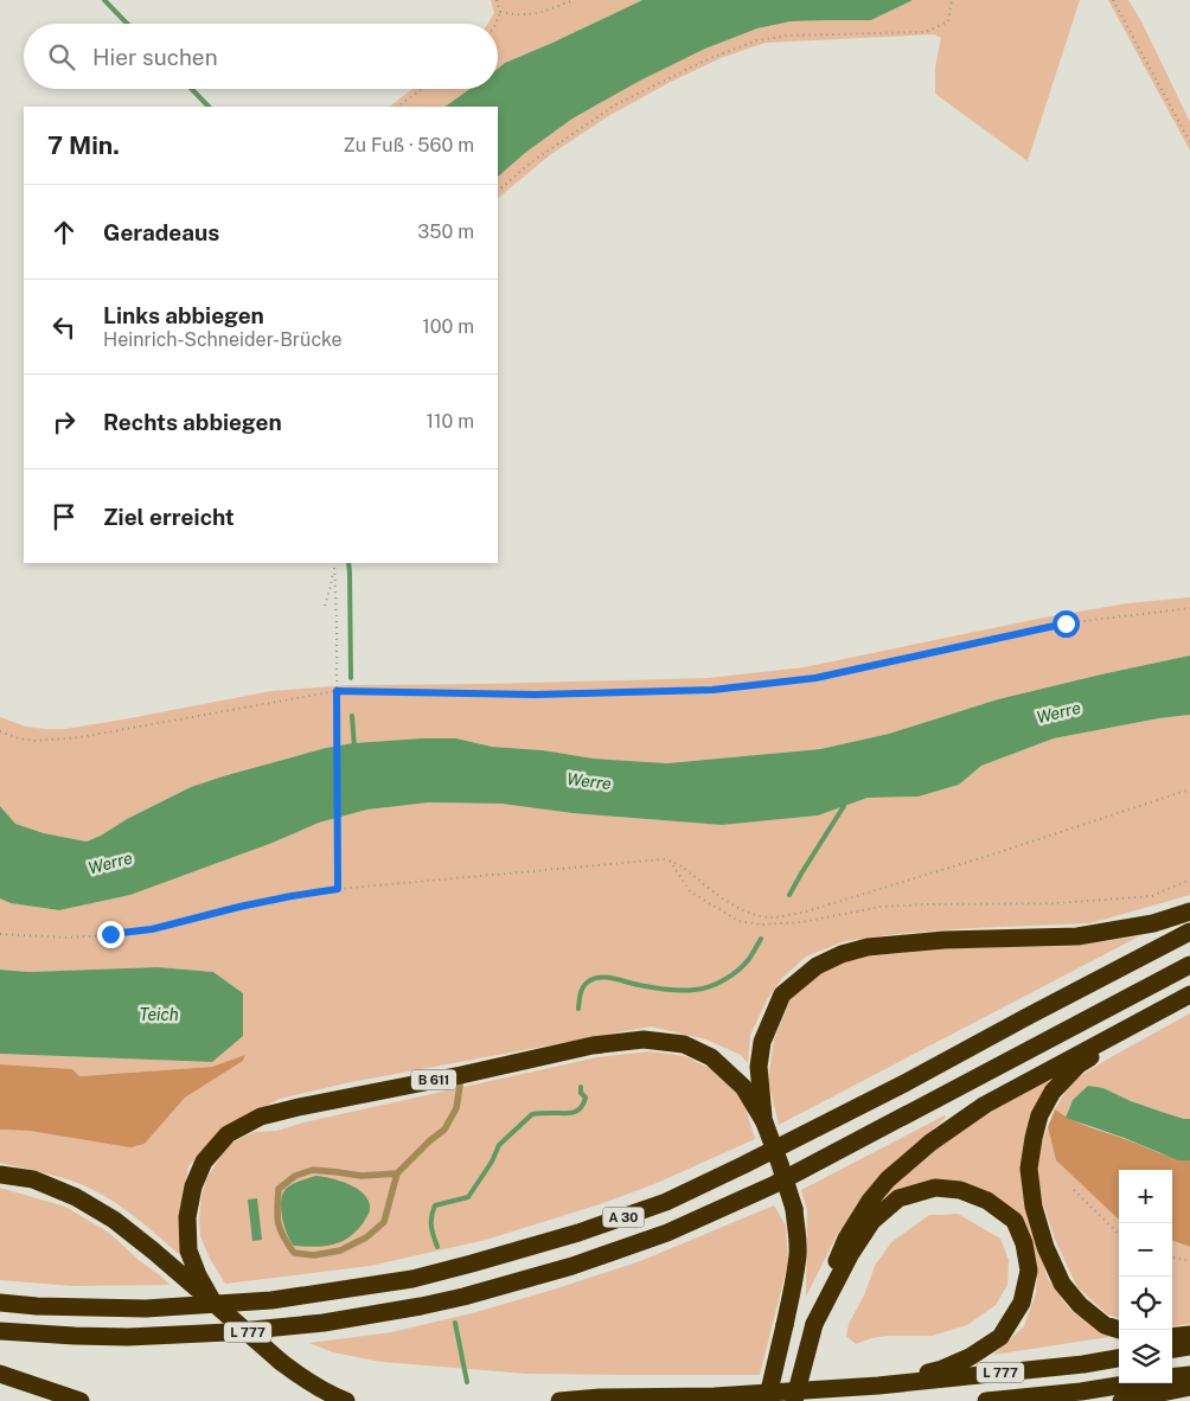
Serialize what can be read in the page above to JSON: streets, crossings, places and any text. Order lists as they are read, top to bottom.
{
  "streets": {
    "highway": ["B 611", "A 30", "L 777"]
  },
  "crossings": [
    ["B 611", "L 777"]
  ],
  "water": ["Werre", "Teich"],
  "page": {
    "search": "Hier suchen",
    "heading": ["7 Min.", "Zu Fuß · 560 m"],
    "list": [
      ["Geradeaus", "350 m"],
      ["Links abbiegen", "Heinrich-Schneider-Brücke", "100 m"],
      ["Rechts abbiegen", "110 m"],
      "Ziel erreicht"
    ],
    "map_buttons": ["+", "−"]
  }
}
